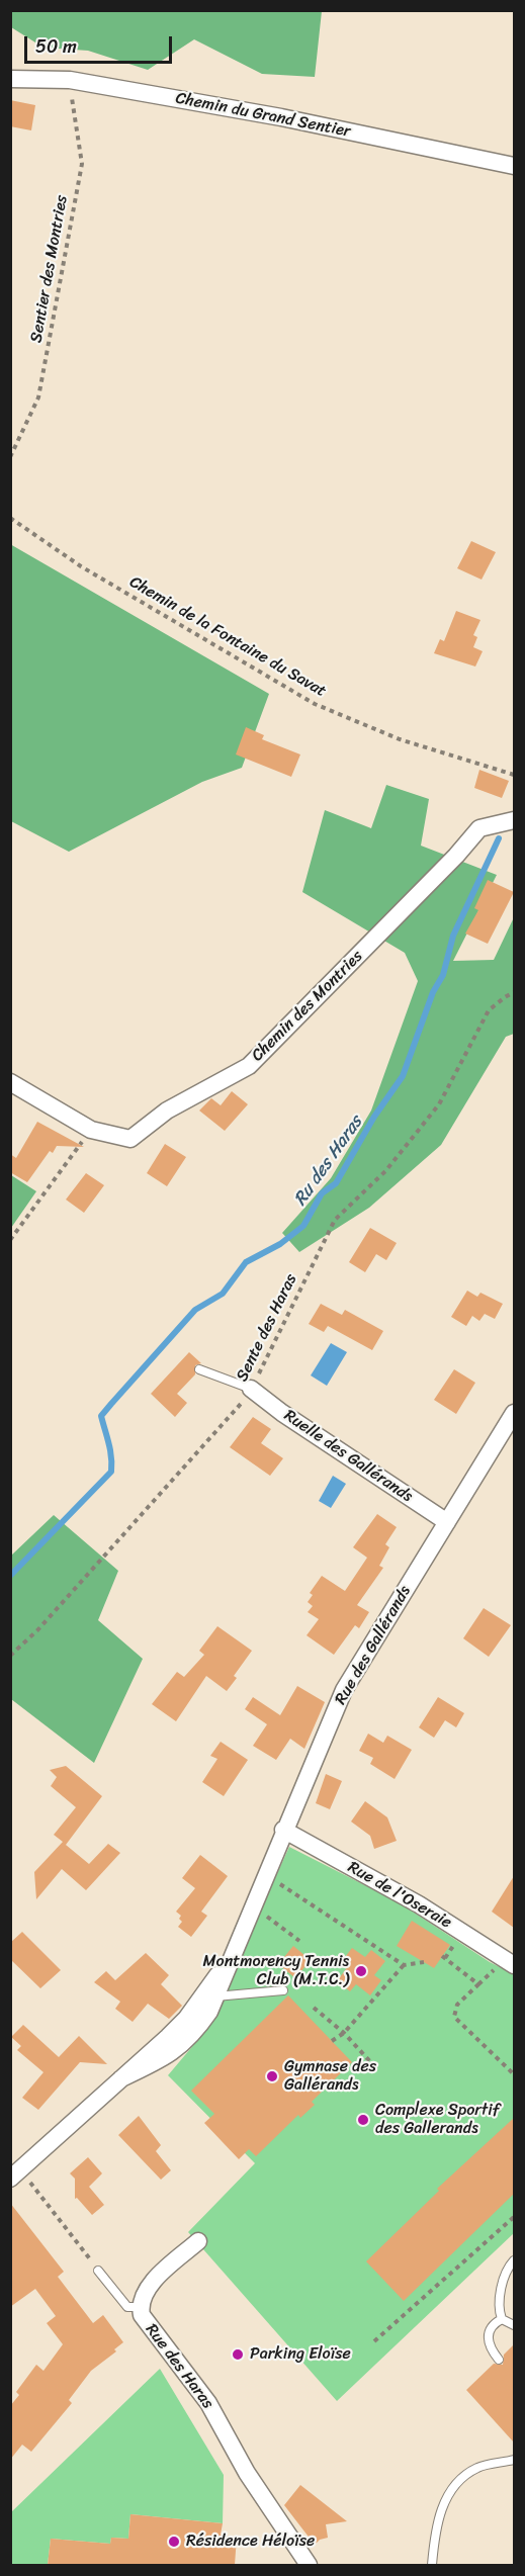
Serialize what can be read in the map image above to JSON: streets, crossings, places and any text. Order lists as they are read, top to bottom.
{
  "streets": {
    "street": [
      "Chemin du Grand Sentier",
      "Chemin des Montries",
      "Ruelle des Gallérands",
      "Rue des Gallérands",
      "Rue de l'Oseraie",
      "Rue des Haras"
    ],
    "path": ["Sentier des Montries", "Chemin de la Fontaine du Savat", "Sente des Haras"]
  },
  "crossings": [
    ["Chemin du Grand Sentier", "Sentier des Montries"],
    ["Sente des Haras", "Ruelle des Gallérands"],
    ["Ruelle des Gallérands", "Rue des Gallérands"],
    ["Rue des Gallérands", "Rue de l'Oseraie"]
  ],
  "water": ["Ru des Haras"],
  "places": [
    "Montmorency Tennis Club (M.T.C.)",
    "Gymnase des Gallérands",
    "Complexe Sportif des Gallerands",
    "Parking Eloïse",
    "Résidence Héloïse"
  ],
  "scale_bar": "50 m"
}
